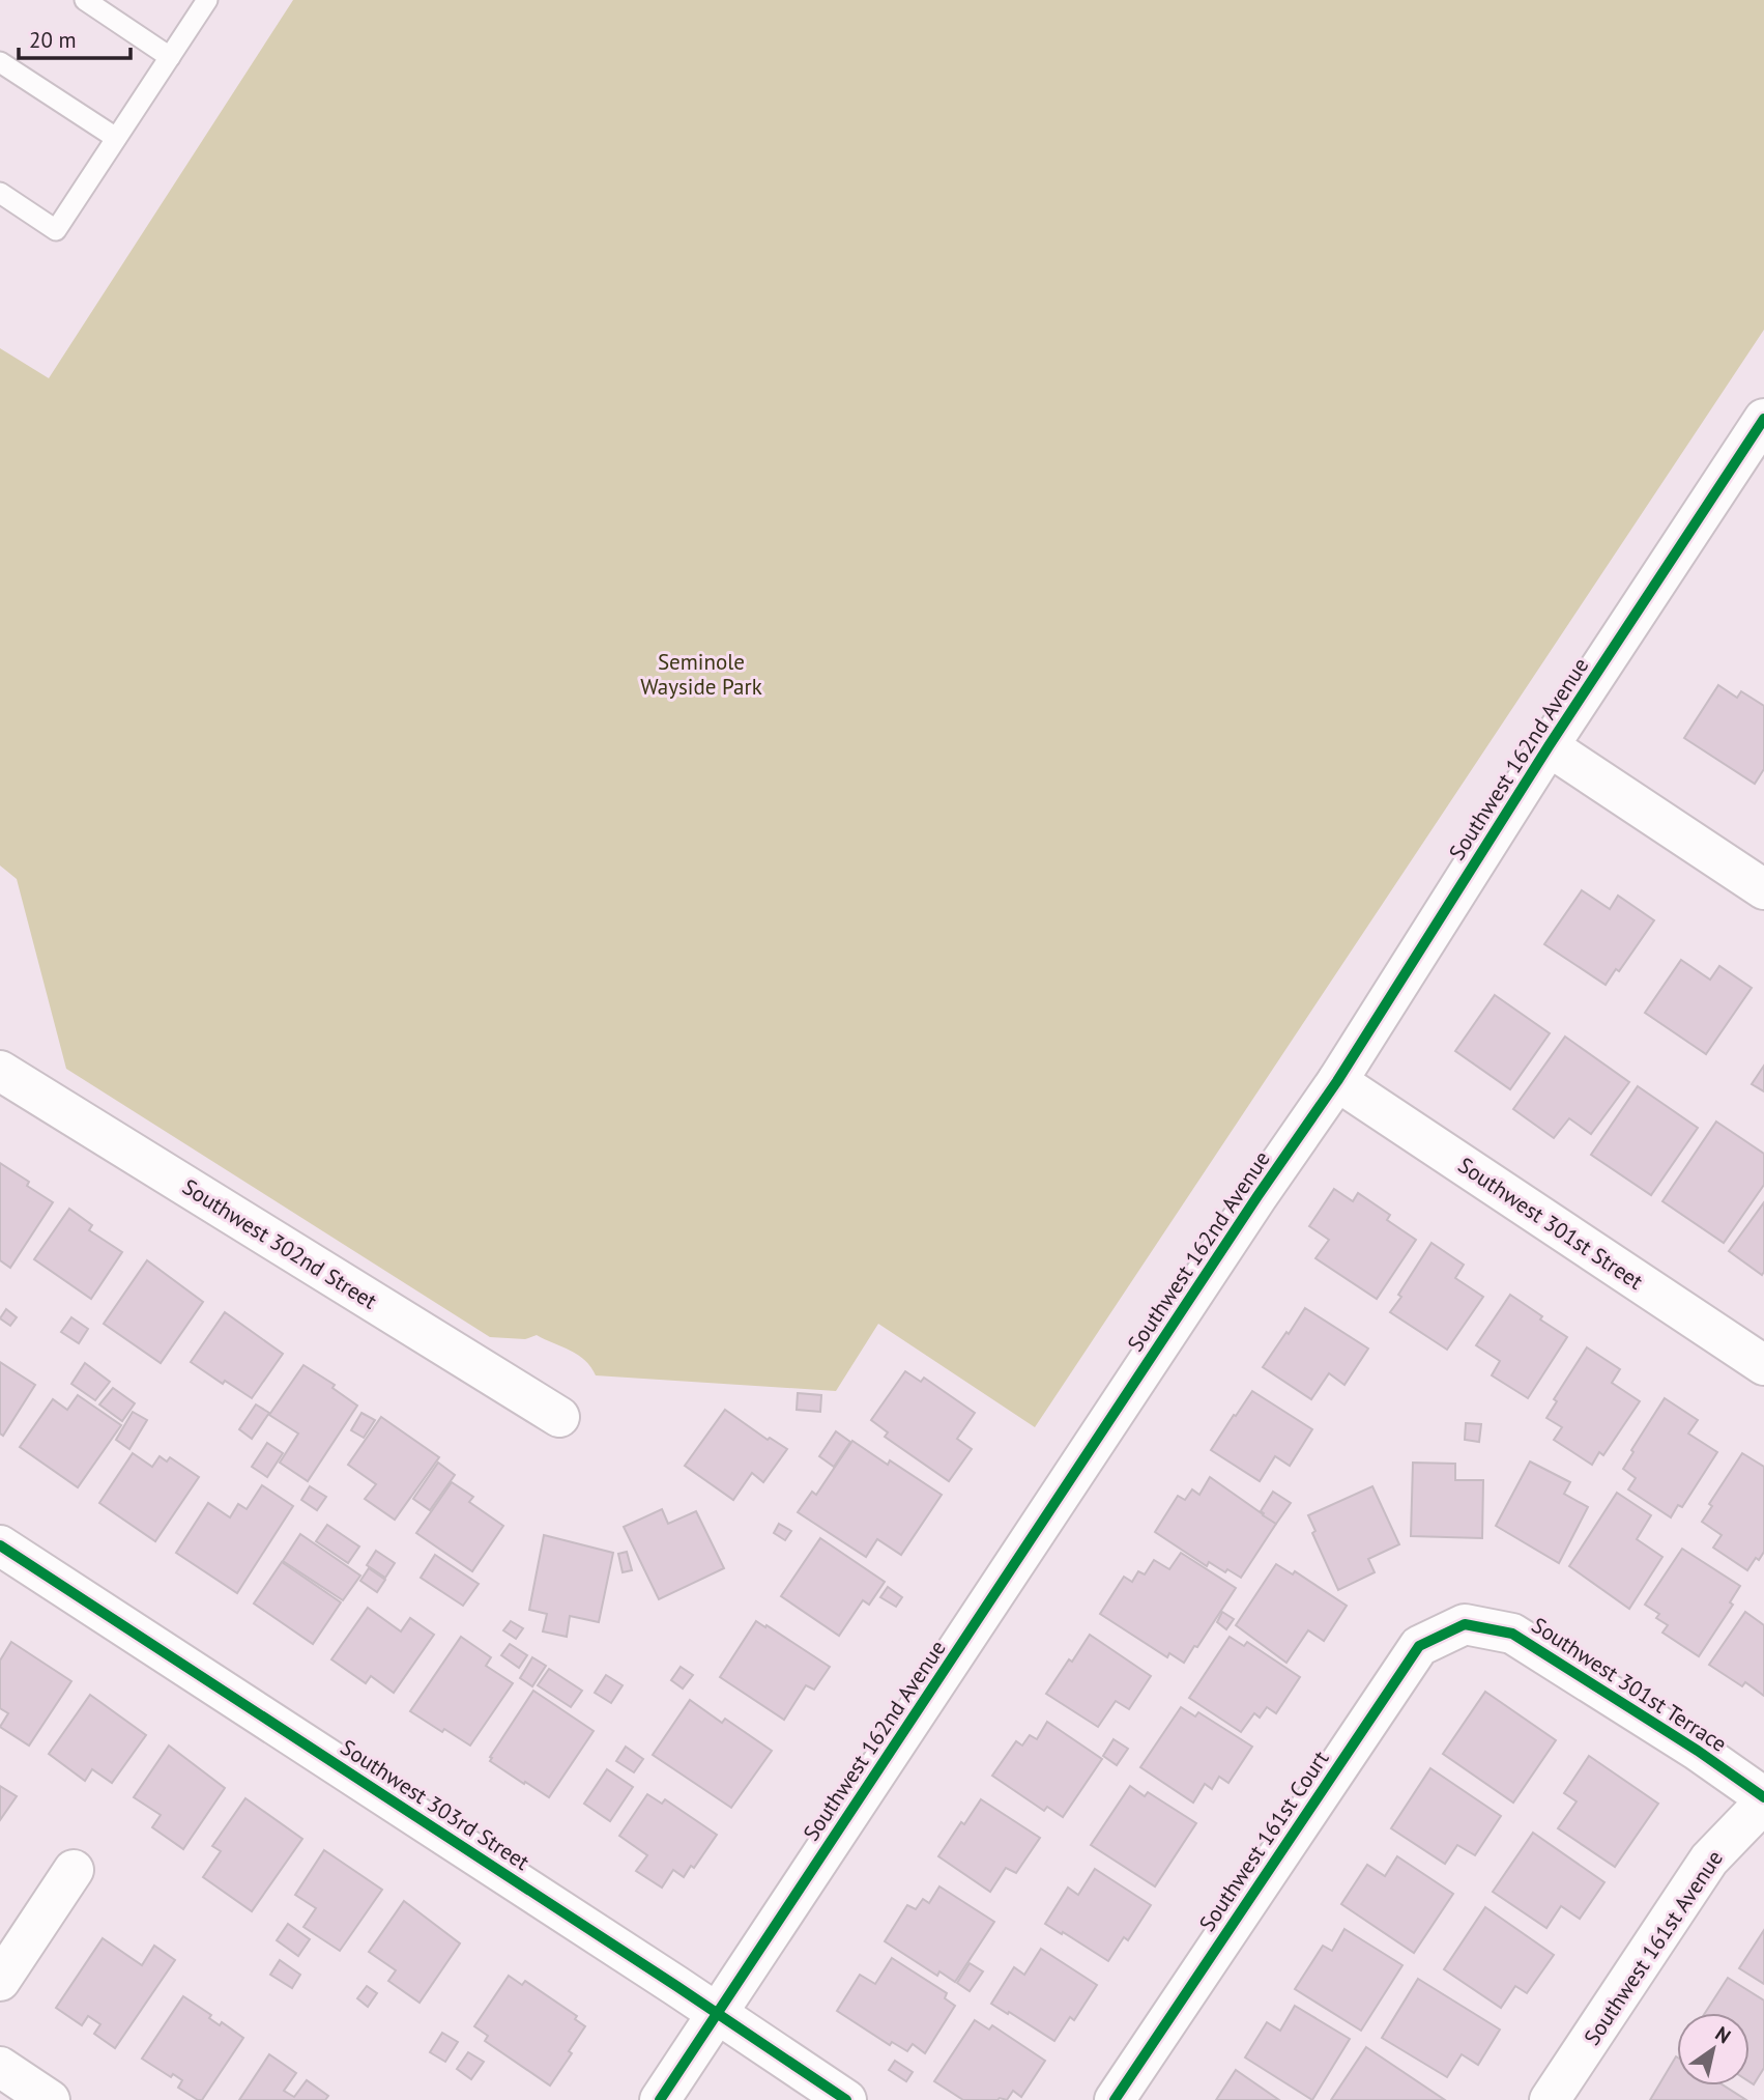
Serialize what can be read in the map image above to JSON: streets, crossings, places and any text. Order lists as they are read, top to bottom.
{
  "streets": {
    "street": [
      "Southwest 162nd Avenue",
      "Southwest 301st Street",
      "Southwest 302nd Street",
      "Southwest 301st Terrace",
      "Southwest 303rd Street",
      "Southwest 161st Court",
      "Southwest 161st Avenue"
    ]
  },
  "crossings": [
    ["Southwest 162nd Avenue", "Southwest 301st Street"],
    ["Southwest 162nd Avenue", "Southwest 303rd Street"],
    ["Southwest 301st Terrace", "Southwest 161st Court"],
    ["Southwest 301st Terrace", "Southwest 161st Avenue"]
  ],
  "parks": ["Seminole Wayside Park"],
  "scale_bar": "20 m",
  "north": "top right"
}
